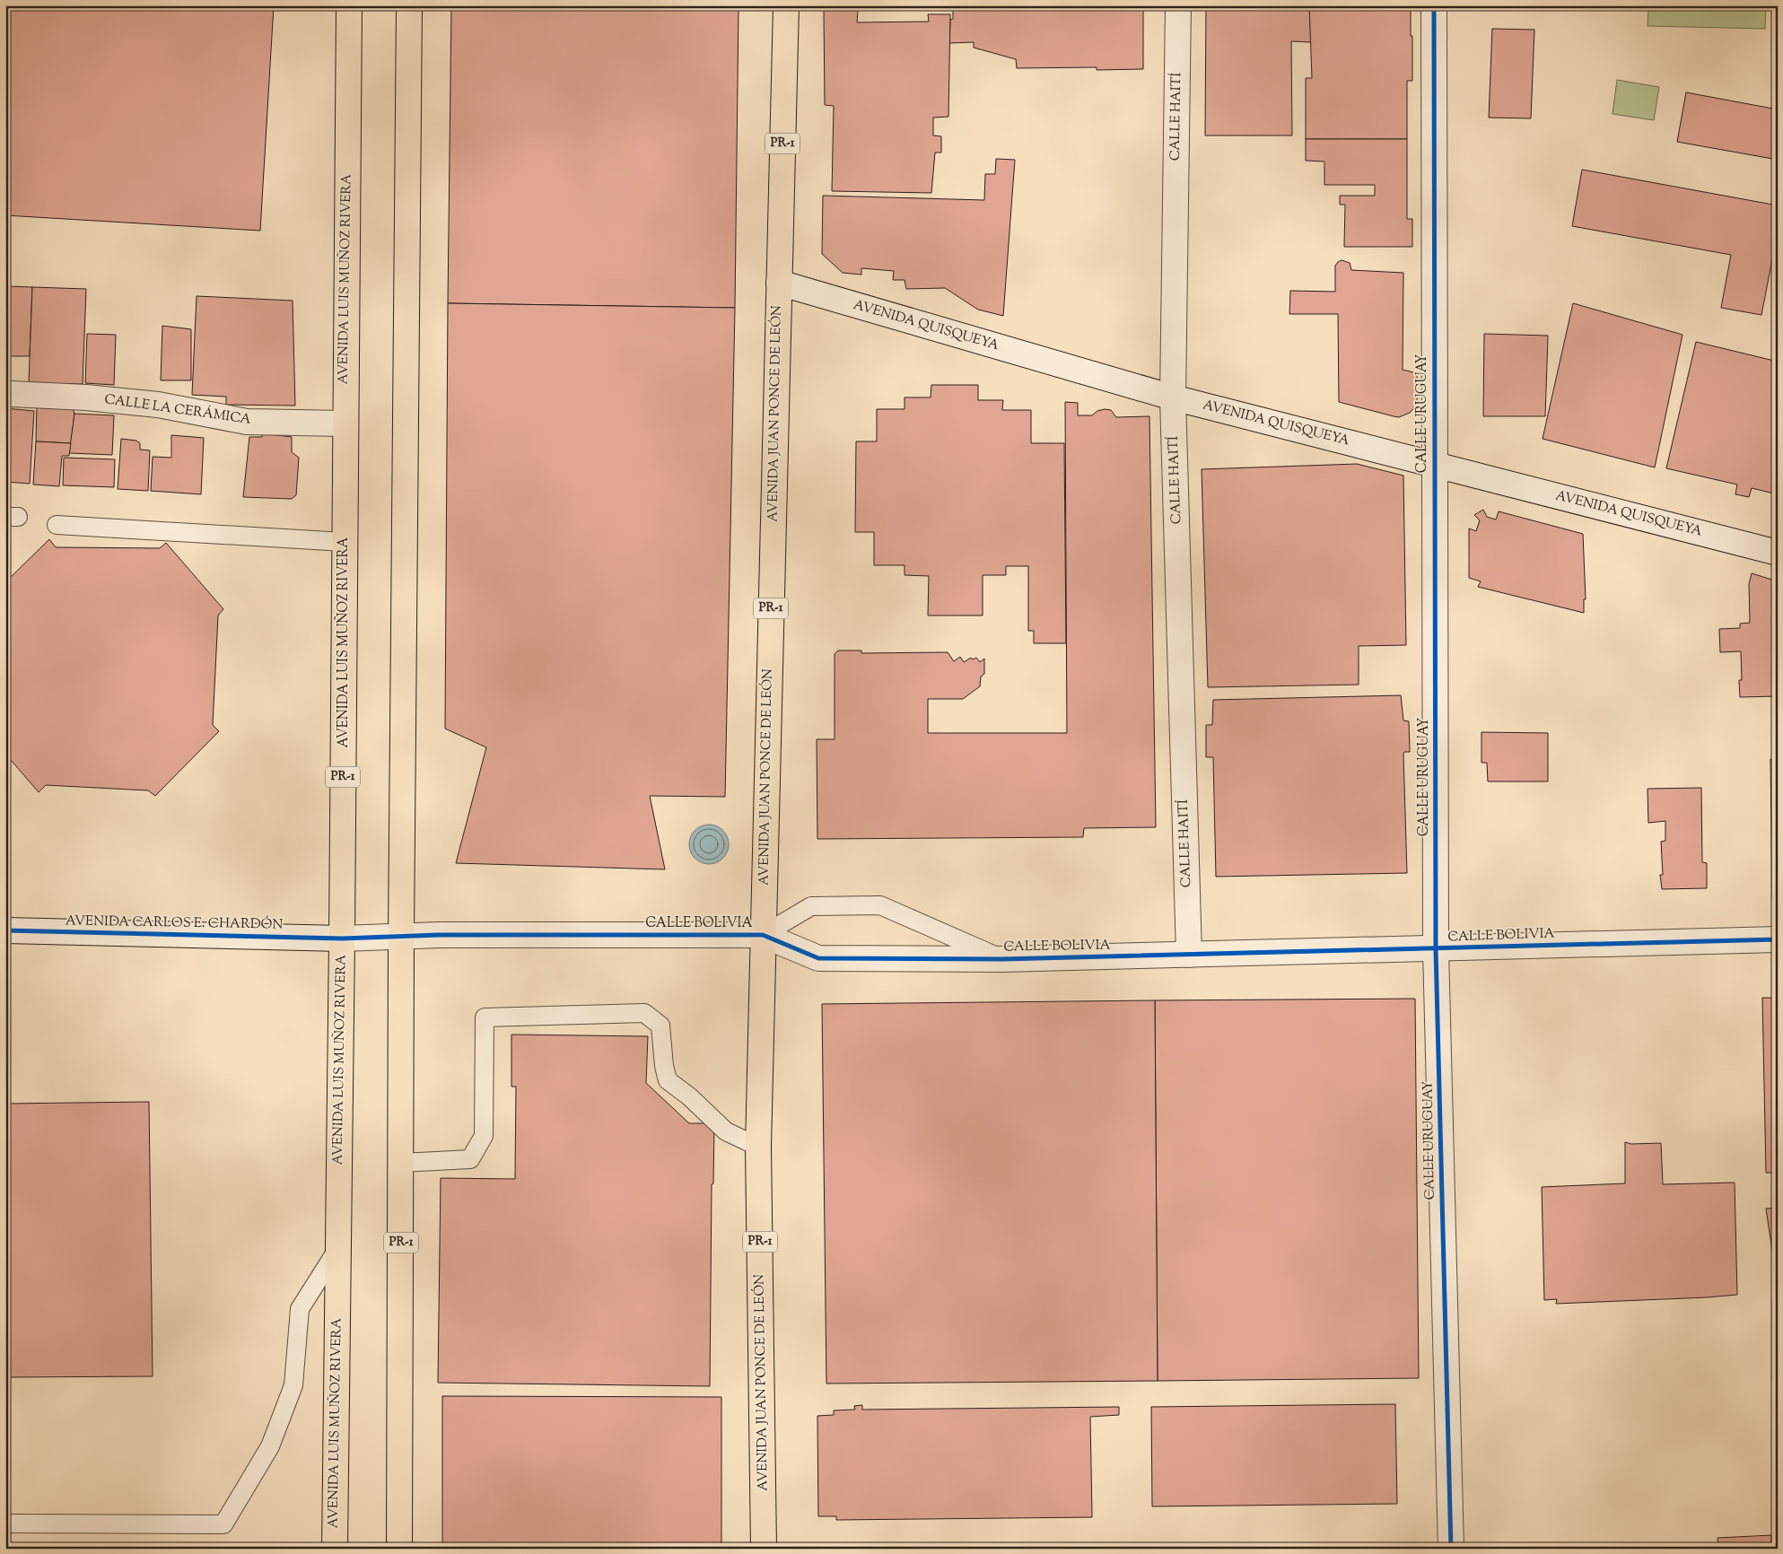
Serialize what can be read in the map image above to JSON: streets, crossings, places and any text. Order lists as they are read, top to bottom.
{
  "streets": {
    "main road": ["PR-1", "AVENIDA LUIS MUÑOZ RIVERA", "AVENIDA JUAN PONCE DE LEÓN"],
    "street": [
      "CALLE HAITÍ",
      "AVENIDA QUISQUEYA",
      "CALLE LA CERÁMICA",
      "CALLE URUGUAY",
      "AVENIDA CARLOS E. CHARDÓN",
      "CALLE BOLIVIA"
    ]
  },
  "crossings": [
    ["CALLE HAITÍ", "AVENIDA QUISQUEYA"],
    ["CALLE HAITÍ", "CALLE BOLIVIA"],
    ["PR-1", "CALLE BOLIVIA"],
    ["AVENIDA LUIS MUÑOZ RIVERA", "CALLE LA CERÁMICA"],
    ["AVENIDA LUIS MUÑOZ RIVERA", "AVENIDA CARLOS E. CHARDÓN"],
    ["AVENIDA LUIS MUÑOZ RIVERA", "CALLE BOLIVIA"],
    ["AVENIDA QUISQUEYA", "AVENIDA JUAN PONCE DE LEÓN"],
    ["AVENIDA QUISQUEYA", "CALLE URUGUAY"],
    ["AVENIDA JUAN PONCE DE LEÓN", "CALLE BOLIVIA"],
    ["CALLE URUGUAY", "CALLE BOLIVIA"],
    ["AVENIDA CARLOS E. CHARDÓN", "CALLE BOLIVIA"]
  ]
}
